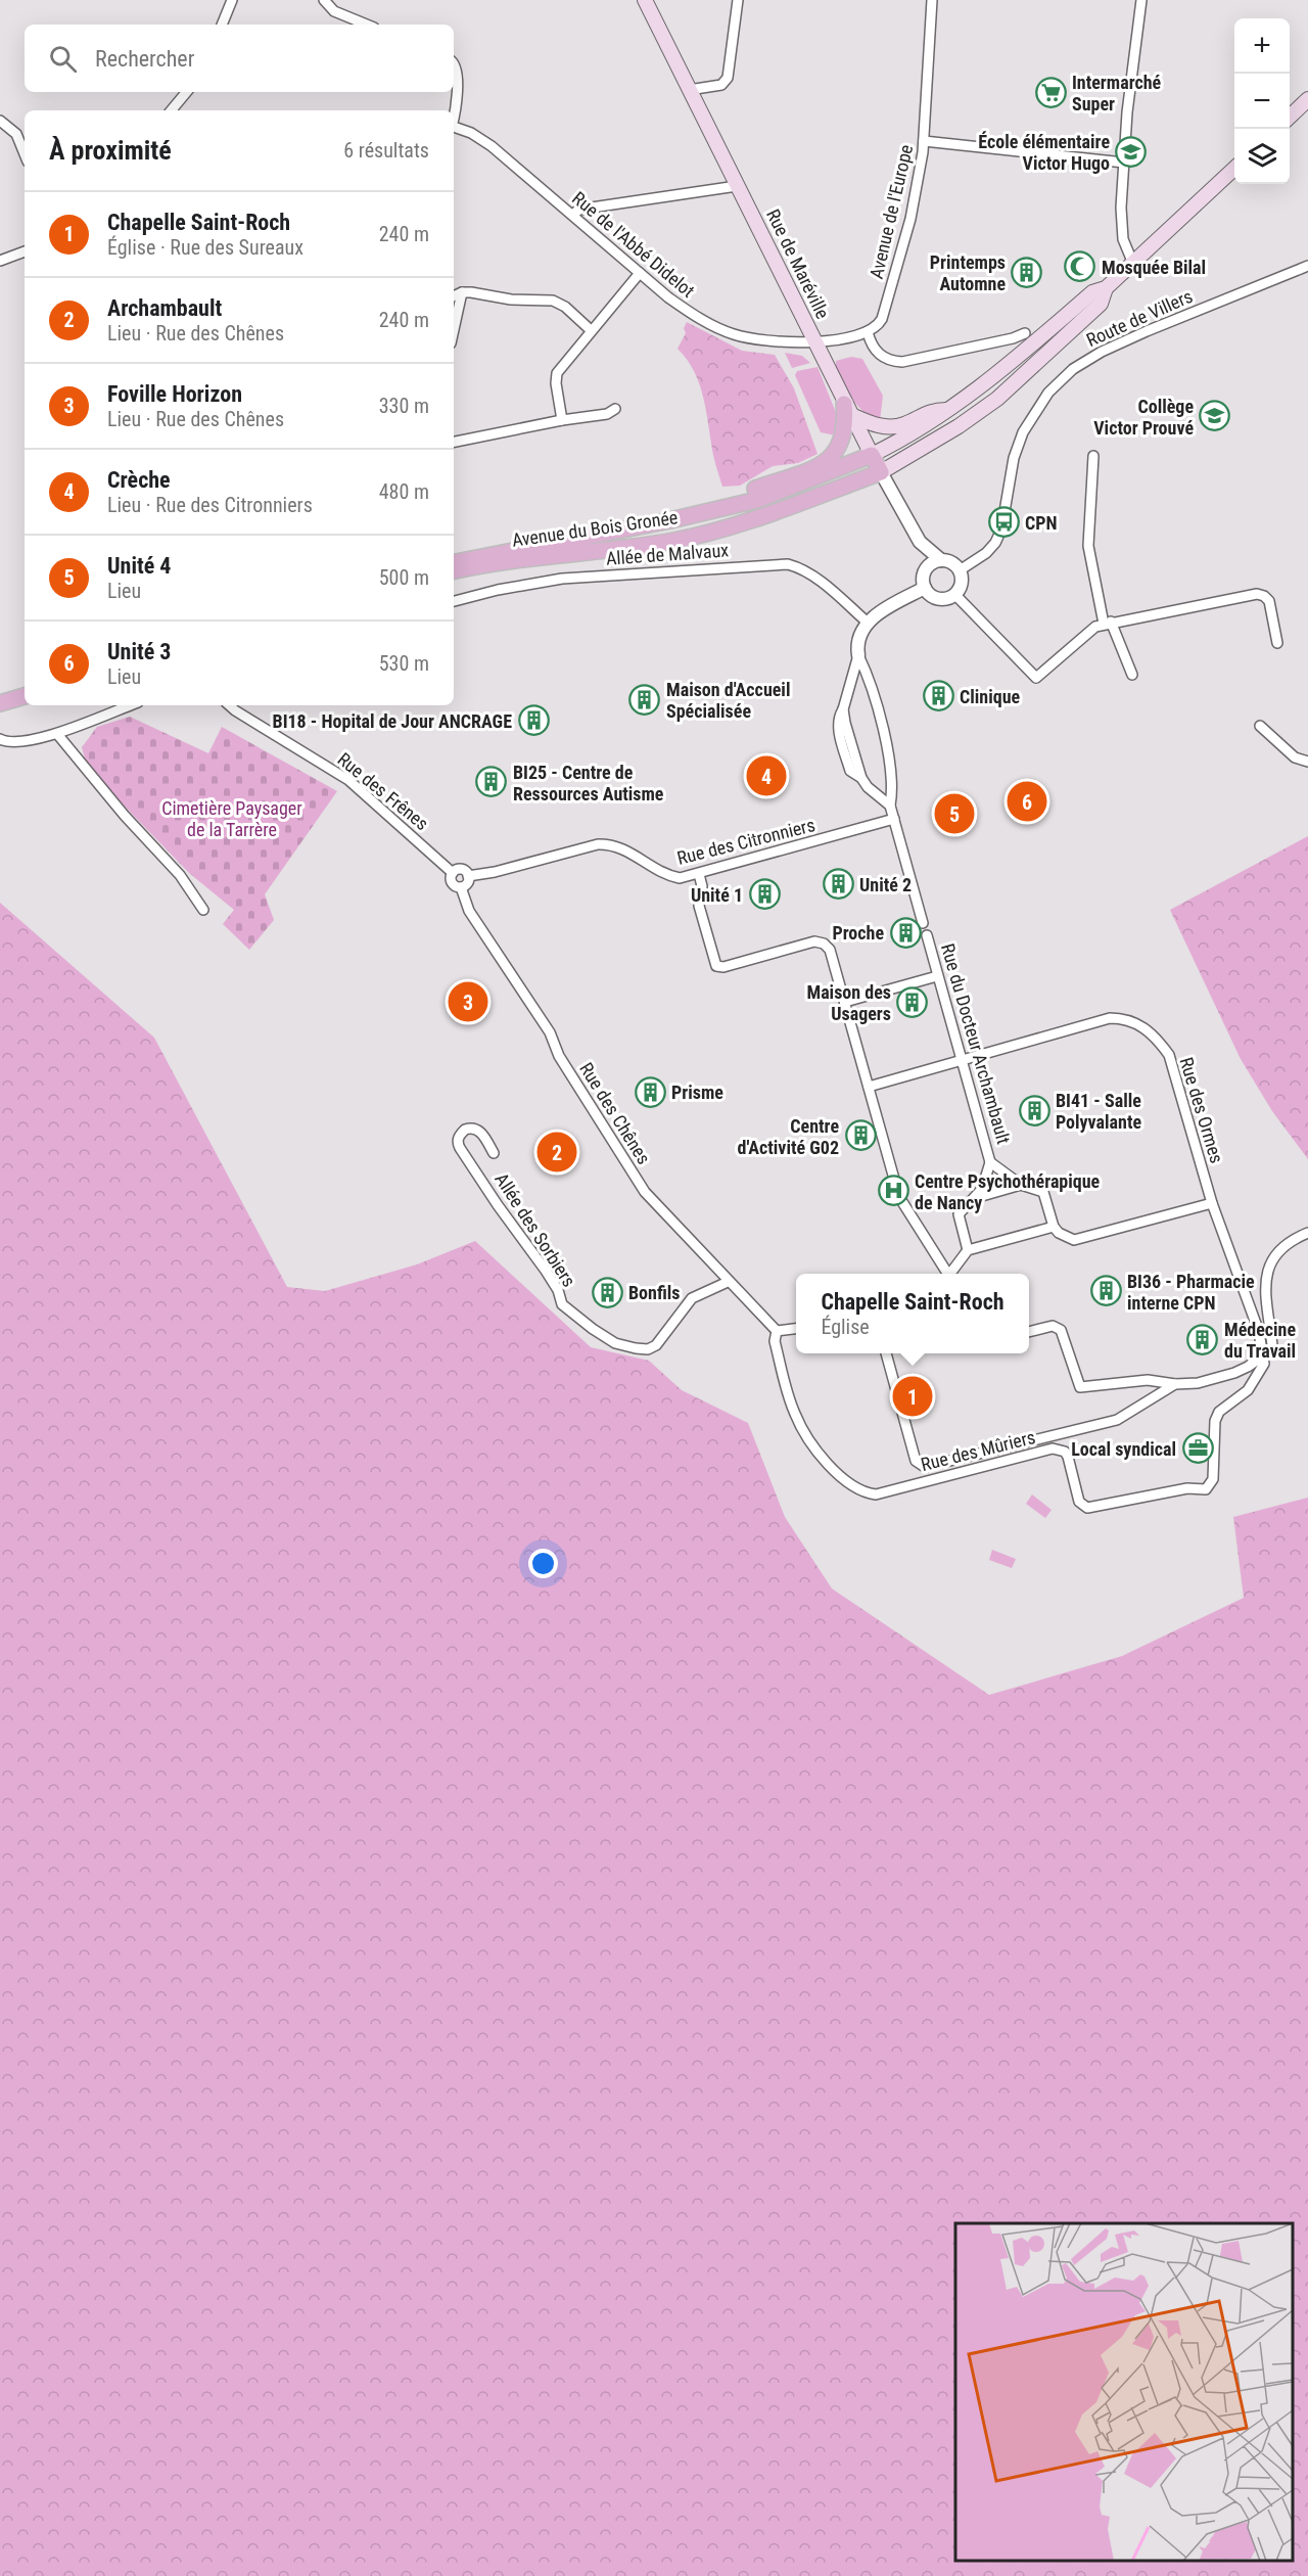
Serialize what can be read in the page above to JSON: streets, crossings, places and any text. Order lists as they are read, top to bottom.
{
  "streets": {
    "main road": ["Rue de Maréville", "Avenue du Bois Gronée"],
    "street": [
      "Avenue de l'Europe",
      "Rue de l'Abbé Didelot",
      "Route de Villers",
      "Allée de Malvaux",
      "Rue des Frênes",
      "Rue des Citronniers",
      "Rue du Docteur Archambault",
      "Rue des Ormes",
      "Rue des Chênes",
      "Allée des Sorbiers",
      "Rue des Mûriers"
    ]
  },
  "crossings": [
    ["Rue de l'Abbé Didelot", "Rue de Maréville"],
    ["Rue de Maréville", "Route de Villers"],
    ["Rue de Maréville", "Avenue du Bois Gronée"],
    ["Rue des Frênes", "Rue des Citronniers"],
    ["Rue des Frênes", "Rue des Chênes"],
    ["Rue des Citronniers", "Rue des Chênes"],
    ["Rue du Docteur Archambault", "Rue des Ormes"],
    ["Rue des Ormes", "Rue des Mûriers"],
    ["Rue des Chênes", "Allée des Sorbiers"],
    ["Rue des Chênes", "Rue des Mûriers"]
  ],
  "parks": ["Cimetière Paysager de la Tarrère"],
  "places": {
    "supermarket": ["Intermarché Super"],
    "school or university": ["École élémentaire Victor Hugo", "Collège Victor Prouvé"],
    "mosque": ["Mosquée Bilal"],
    "building": [
      "Printemps Automne",
      "Clinique",
      "Maison d'Accueil Spécialisée",
      "BI18 - Hopital de Jour ANCRAGE",
      "BI25 - Centre de Ressources Autisme",
      "Unité 2",
      "Unité 1",
      "Proche",
      "Maison des Usagers",
      "Prisme",
      "BI41 - Salle Polyvalante",
      "Centre d'Activité G02",
      "BI36 - Pharmacie interne CPN",
      "Bonfils",
      "Médecine du Travail"
    ],
    "bus stop": ["CPN"],
    "hospital": ["Centre Psychothérapique de Nancy"],
    "office": ["Local syndical"]
  },
  "page": {
    "map_buttons": ["+", "−"],
    "search": "Rechercher",
    "heading": ["À proximité", "6 résultats"],
    "list": [
      {
        "mark": "1",
        "name": "Chapelle Saint-Roch",
        "note": "Église · Rue des Sureaux",
        "value": "240 m"
      },
      {
        "mark": "2",
        "name": "Archambault",
        "note": "Lieu · Rue des Chênes",
        "value": "240 m"
      },
      {
        "mark": "3",
        "name": "Foville Horizon",
        "note": "Lieu · Rue des Chênes",
        "value": "330 m"
      },
      {
        "mark": "4",
        "name": "Crèche",
        "note": "Lieu · Rue des Citronniers",
        "value": "480 m"
      },
      {
        "mark": "5",
        "name": "Unité 4",
        "note": "Lieu",
        "value": "500 m"
      },
      {
        "mark": "6",
        "name": "Unité 3",
        "note": "Lieu",
        "value": "530 m"
      }
    ],
    "pins": [
      "4",
      "6",
      "5",
      "3",
      "2",
      "1"
    ],
    "popup": ["Chapelle Saint-Roch", "Église"]
  }
}
